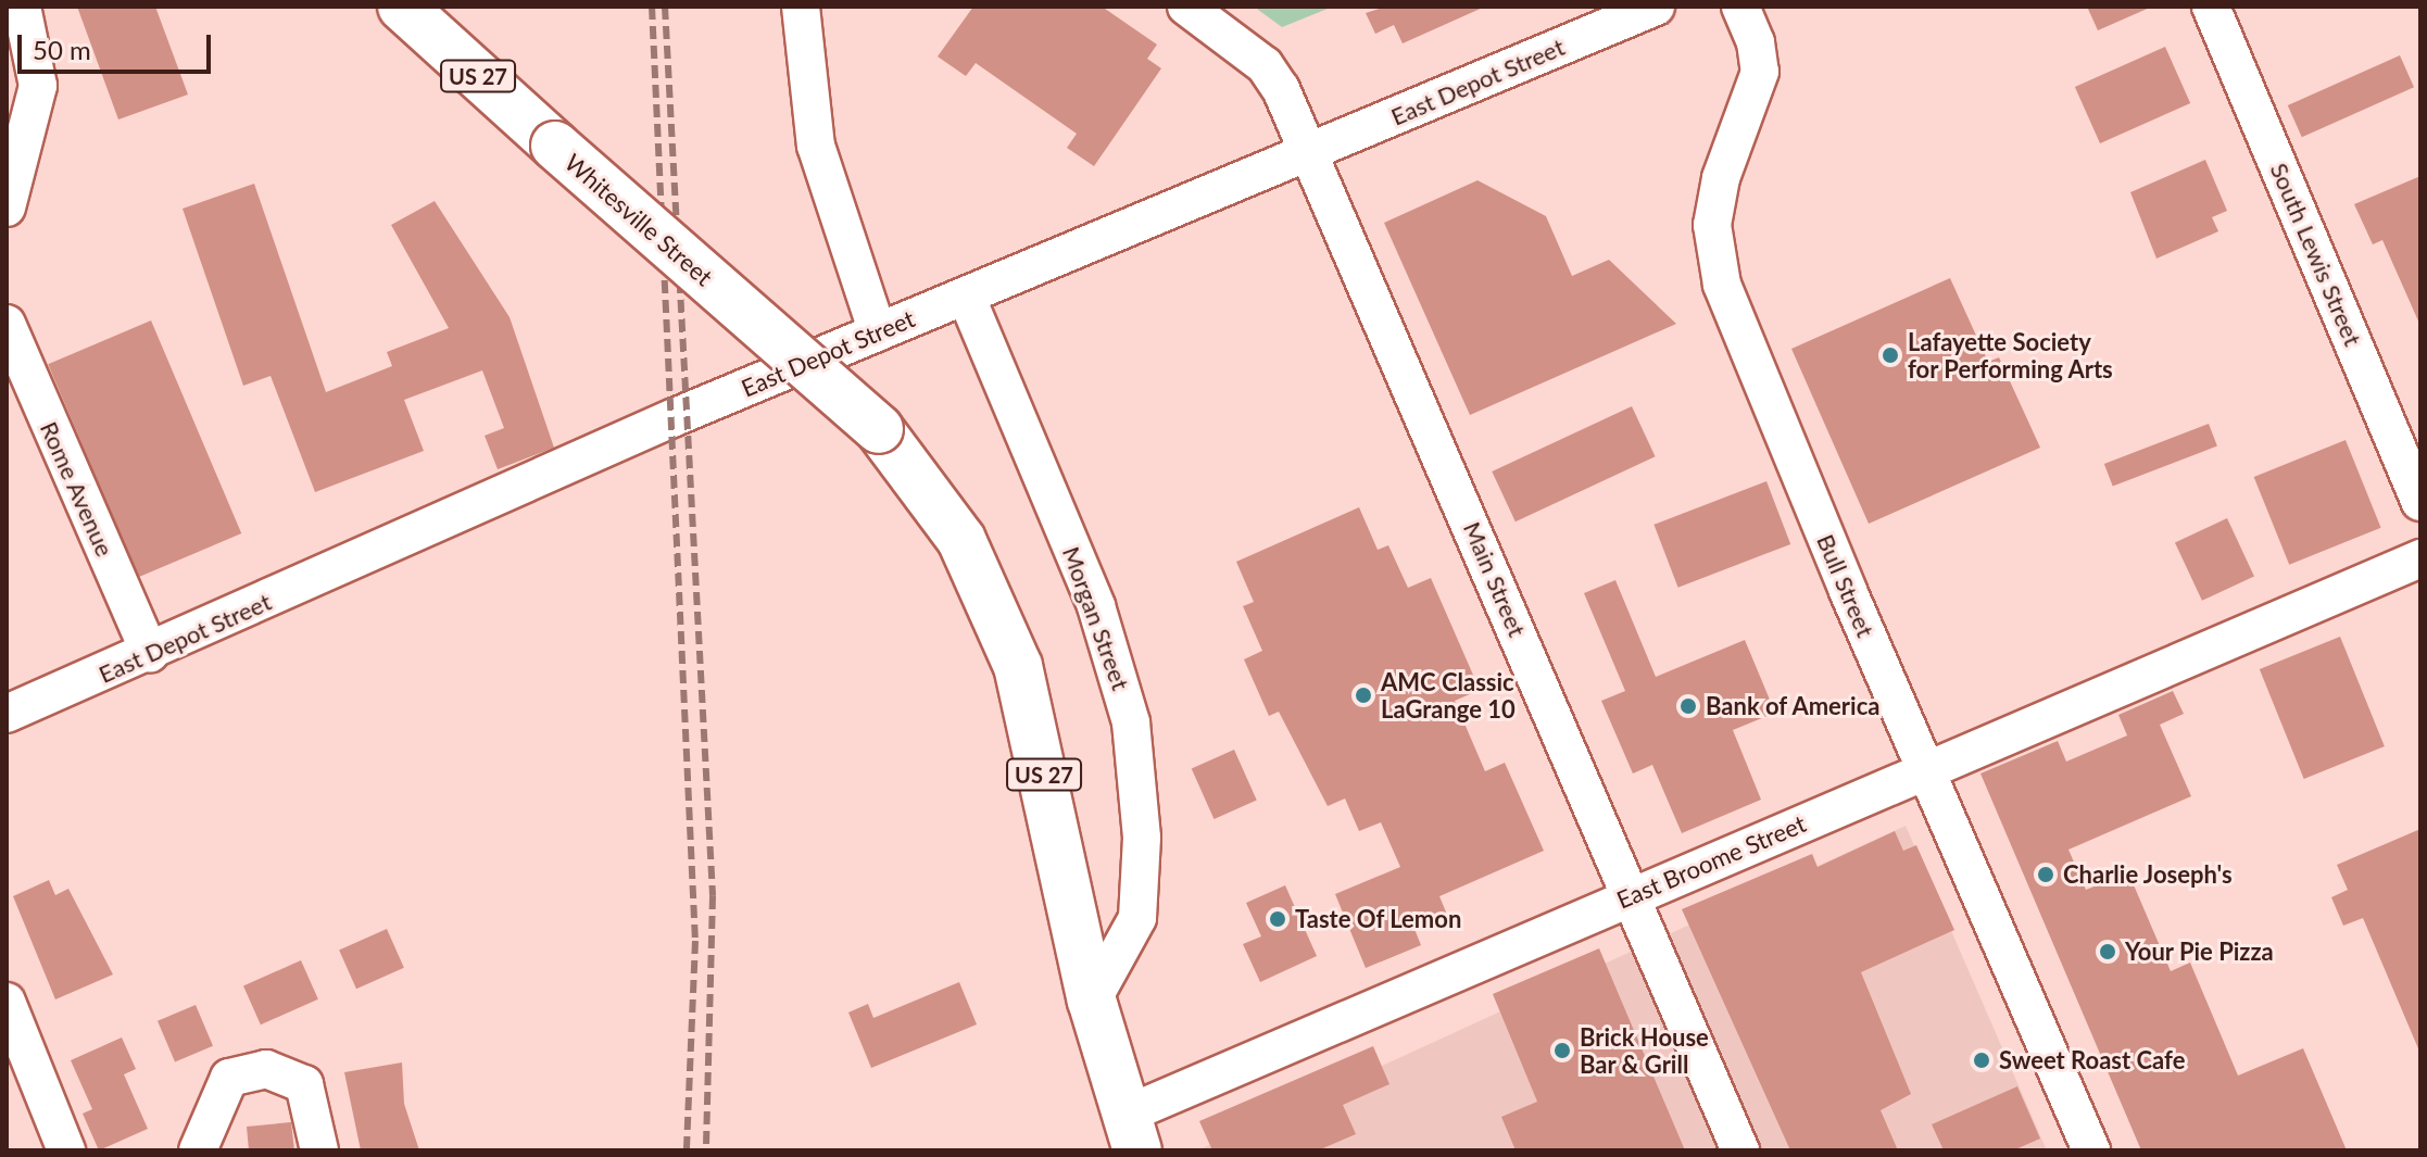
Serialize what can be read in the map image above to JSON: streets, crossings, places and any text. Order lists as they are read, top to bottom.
{
  "streets": {
    "highway": ["US 27", "Whitesville Street"],
    "street": [
      "East Depot Street",
      "South Lewis Street",
      "Rome Avenue",
      "Main Street",
      "Bull Street",
      "Morgan Street",
      "East Broome Street"
    ]
  },
  "crossings": [
    ["US 27", "Whitesville Street"],
    ["US 27", "Morgan Street"],
    ["US 27", "East Broome Street"],
    ["East Depot Street", "Rome Avenue"],
    ["East Depot Street", "Main Street"],
    ["East Depot Street", "Morgan Street"],
    ["Whitesville Street", "Morgan Street"],
    ["Main Street", "East Broome Street"],
    ["Bull Street", "East Broome Street"]
  ],
  "places": [
    "Lafayette Society for Performing Arts",
    "AMC Classic LaGrange 10",
    "Bank of America",
    "Charlie Joseph's",
    "Taste Of Lemon",
    "Your Pie Pizza",
    "Brick House Bar & Grill",
    "Sweet Roast Cafe"
  ],
  "scale_bar": "50 m"
}
